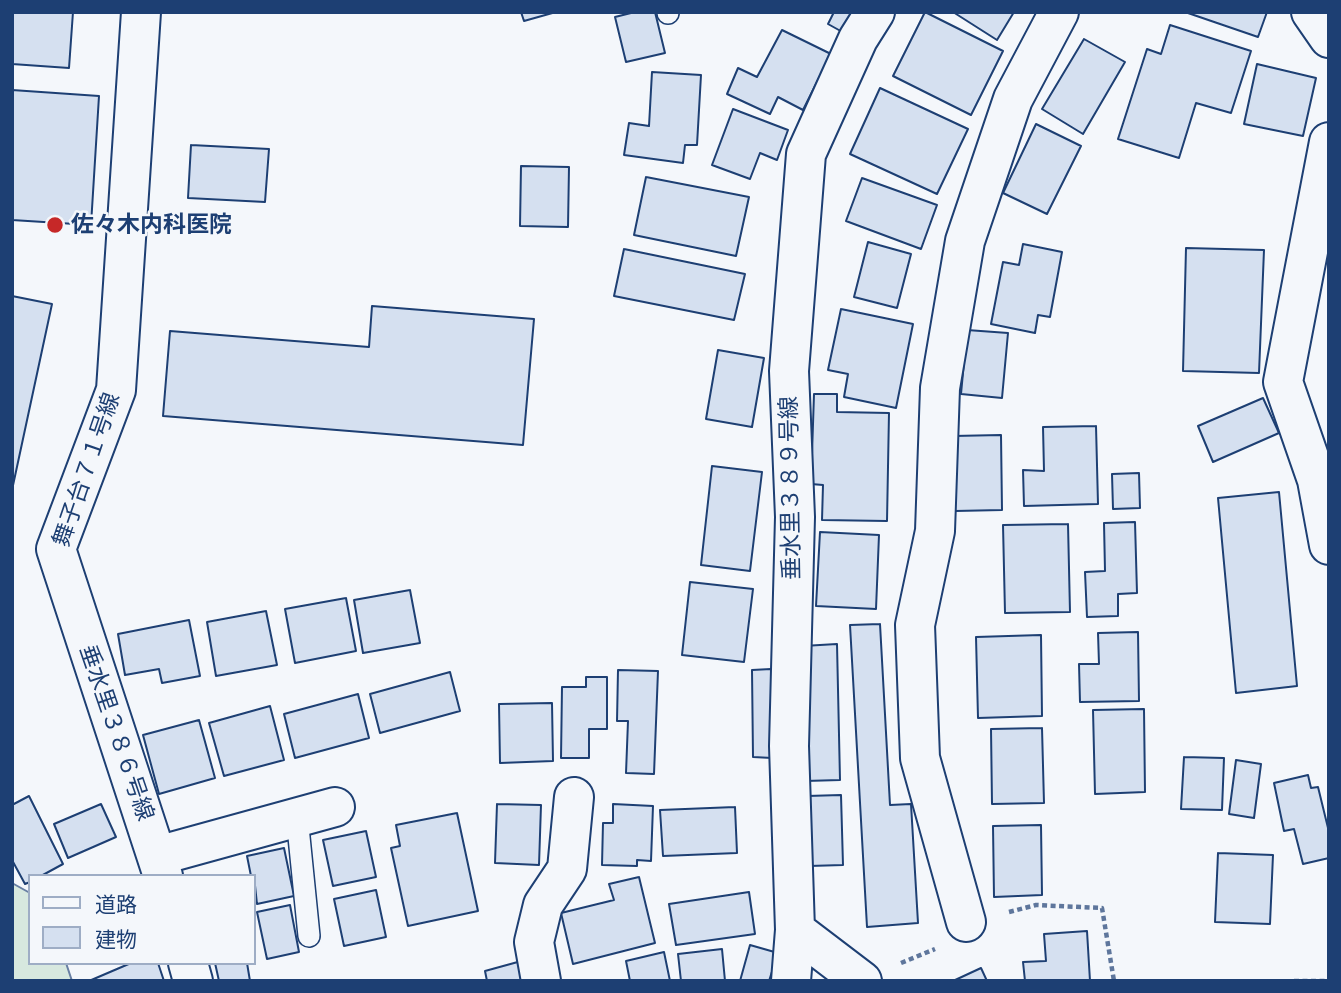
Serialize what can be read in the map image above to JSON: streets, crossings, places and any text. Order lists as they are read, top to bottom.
{
  "streets": {
    "street": ["舞子台７１号線", "垂水里３８９号線", "垂水里３８６号線"]
  },
  "crossings": [
    ["舞子台７１号線", "垂水里３８６号線"]
  ],
  "places": ["佐々木内科医院"],
  "legend": ["道路", "建物"]
}
